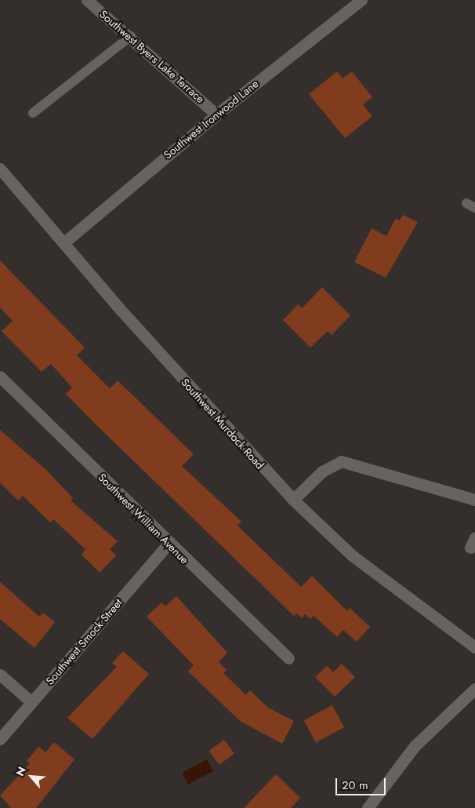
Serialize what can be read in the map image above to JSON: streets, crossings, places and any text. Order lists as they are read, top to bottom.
{
  "streets": {
    "street": [
      "Southwest Byers Lake Terrace",
      "Southwest Ironwood Lane",
      "Southwest Murdock Road",
      "Southwest William Avenue",
      "Southwest Smock Street"
    ]
  },
  "crossings": [
    ["Southwest Byers Lake Terrace", "Southwest Ironwood Lane"],
    ["Southwest Ironwood Lane", "Southwest Murdock Road"],
    ["Southwest William Avenue", "Southwest Smock Street"]
  ],
  "scale_bar": "20 m",
  "north": "top left"
}
